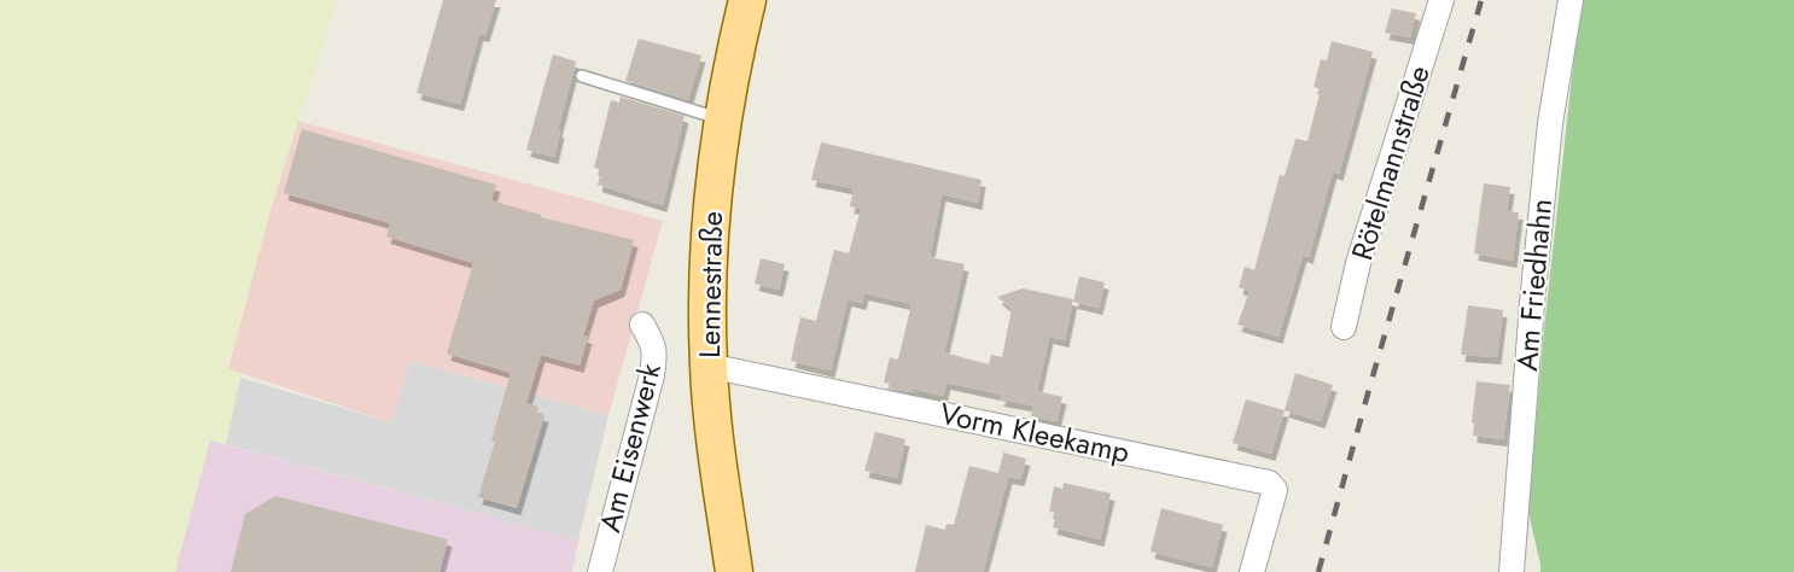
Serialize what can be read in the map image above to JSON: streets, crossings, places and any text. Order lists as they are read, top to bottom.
{
  "streets": {
    "main road": ["Lennestraße"],
    "street": [
      "Rötelmannstraße",
      "Am Friedhahn",
      "Vorm Kleekamp",
      "Am Eisenwerk"
    ]
  },
  "crossings": [
    ["Lennestraße", "Vorm Kleekamp"]
  ]
}
